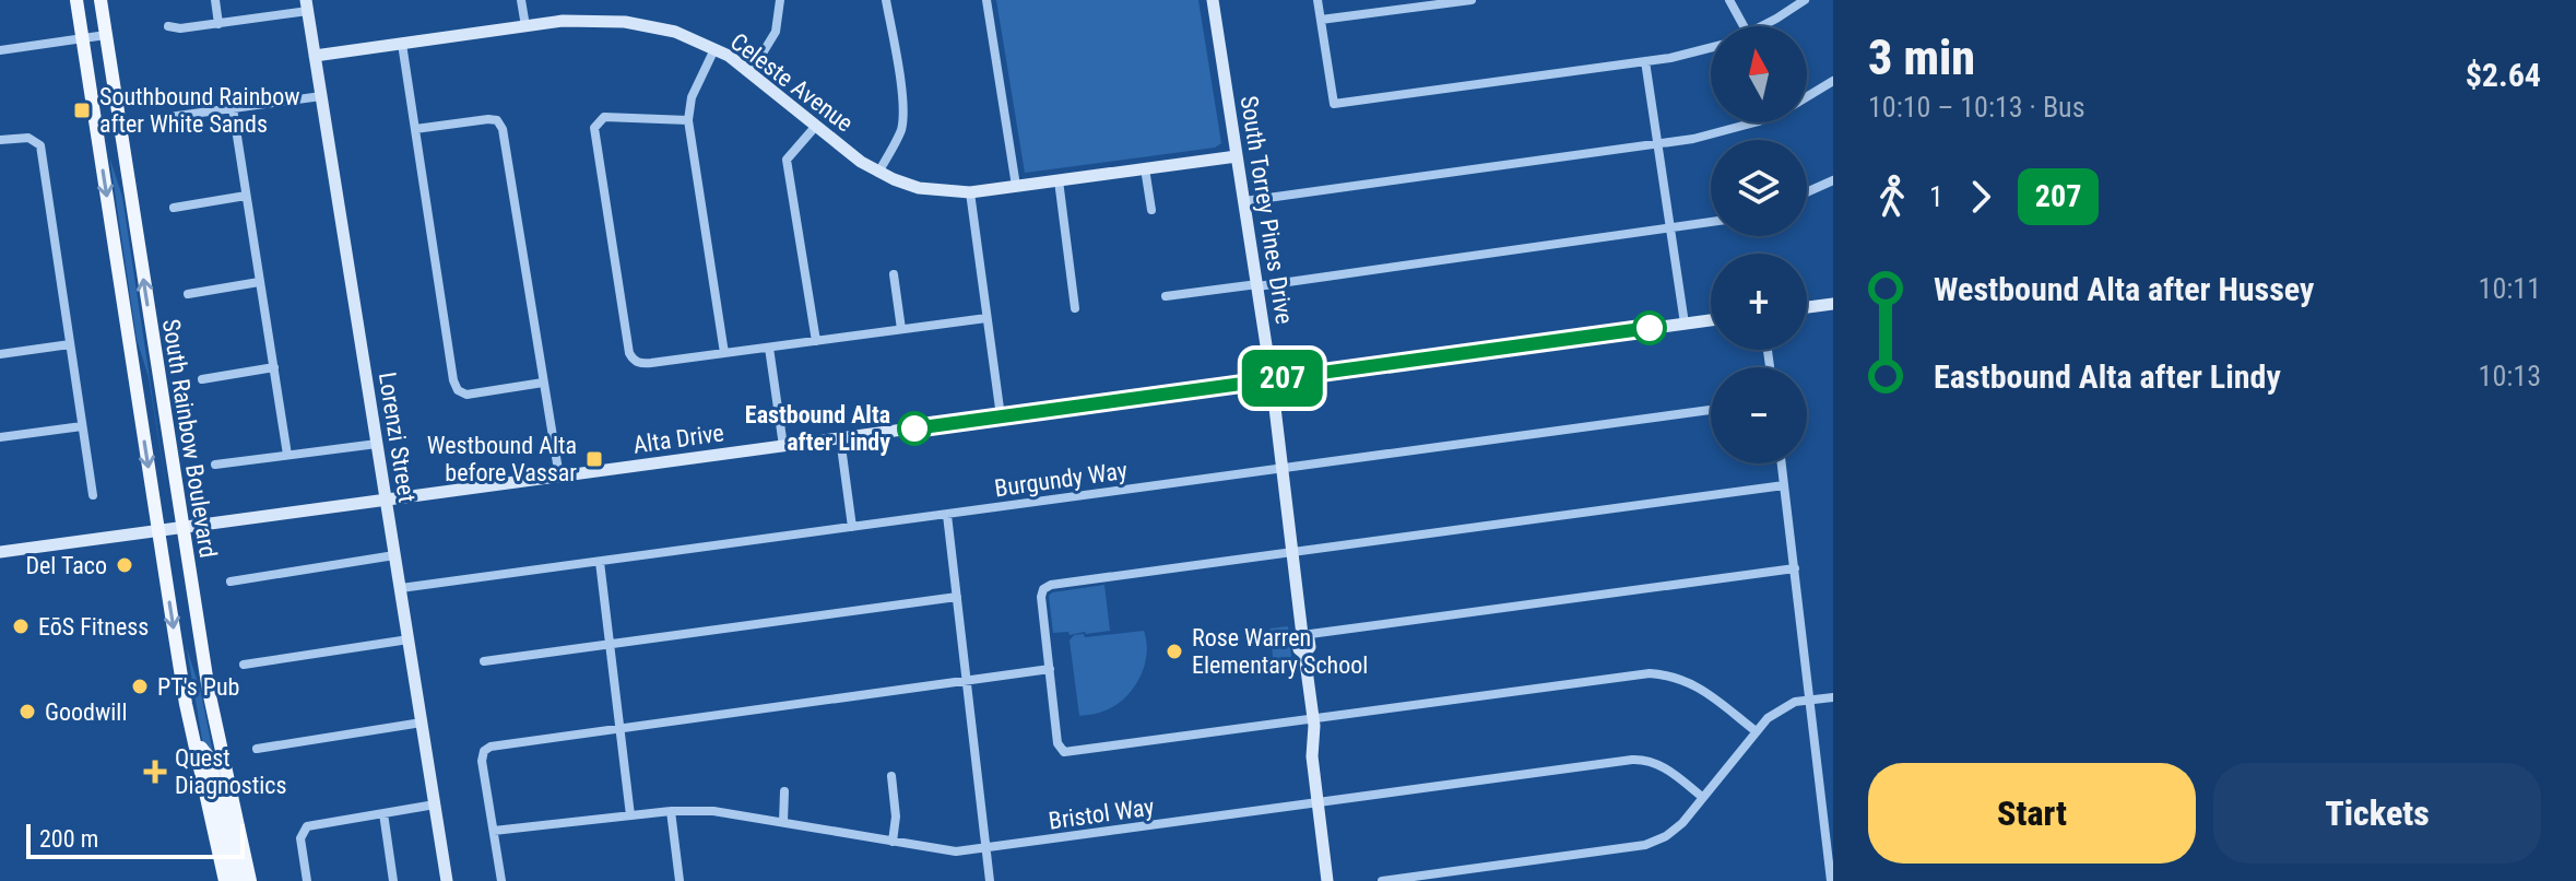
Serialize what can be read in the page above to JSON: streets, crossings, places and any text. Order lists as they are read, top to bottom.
{
  "streets": {
    "main road": [
      "Celeste Avenue",
      "South Torrey Pines Drive",
      "Lorenzi Street",
      "South Rainbow Boulevard",
      "Alta Drive"
    ],
    "street": ["Burgundy Way", "Bristol Way"]
  },
  "crossings": [
    ["Celeste Avenue", "South Torrey Pines Drive"],
    ["Celeste Avenue", "Lorenzi Street"],
    ["South Torrey Pines Drive", "Alta Drive"],
    ["South Torrey Pines Drive", "Burgundy Way"],
    ["South Torrey Pines Drive", "Bristol Way"],
    ["Lorenzi Street", "Alta Drive"],
    ["Lorenzi Street", "Burgundy Way"],
    ["South Rainbow Boulevard", "Alta Drive"]
  ],
  "places": {
    "transit": ["Southbound Rainbow after White Sands", "Westbound Alta before Vassar"],
    "other": [
      "Eastbound Alta after Lindy",
      "Del Taco",
      "EōS Fitness",
      "Rose Warren Elementary School",
      "PT's Pub",
      "Goodwill"
    ],
    "health": ["Quest Diagnostics"]
  },
  "lines": ["bus line 207"],
  "scale_bar": "200 m",
  "north": "top",
  "page": {
    "on_map": "207",
    "heading": ["3 min", "10:10 – 10:13 · Bus", "$2.64"],
    "map_buttons": ["+", "−"],
    "legs": ["1", "207"],
    "list": [
      {
        "name": "Westbound Alta after Hussey",
        "value": "10:11"
      },
      {
        "name": "Eastbound Alta after Lindy",
        "value": "10:13"
      }
    ],
    "buttons": ["Start", "Tickets"],
    "scale": "200 m"
  }
}
